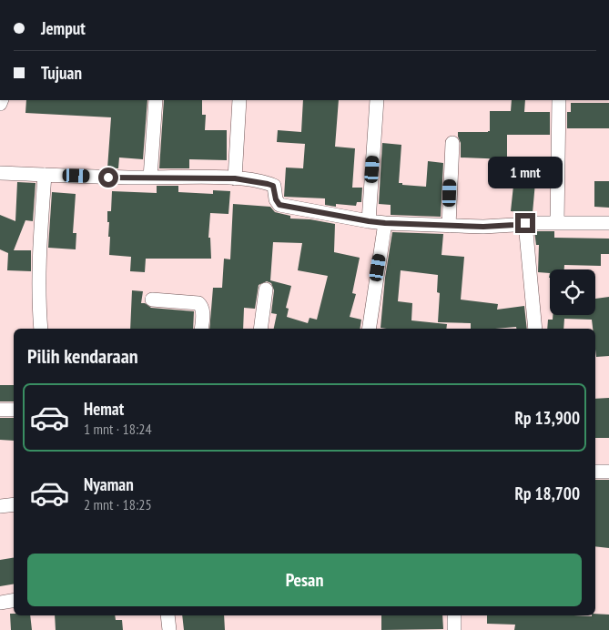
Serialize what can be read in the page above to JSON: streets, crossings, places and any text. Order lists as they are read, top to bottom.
{
  "page": {
    "banner": ["Jemput", "Tujuan"],
    "bubble": "1 mnt",
    "heading": "Pilih kendaraan",
    "list": [
      {
        "name": "Hemat",
        "note": "1 mnt · 18:24",
        "value": "Rp 13,900"
      },
      {
        "name": "Nyaman",
        "note": "2 mnt · 18:25",
        "value": "Rp 18,700"
      }
    ],
    "buttons": "Pesan"
  }
}
